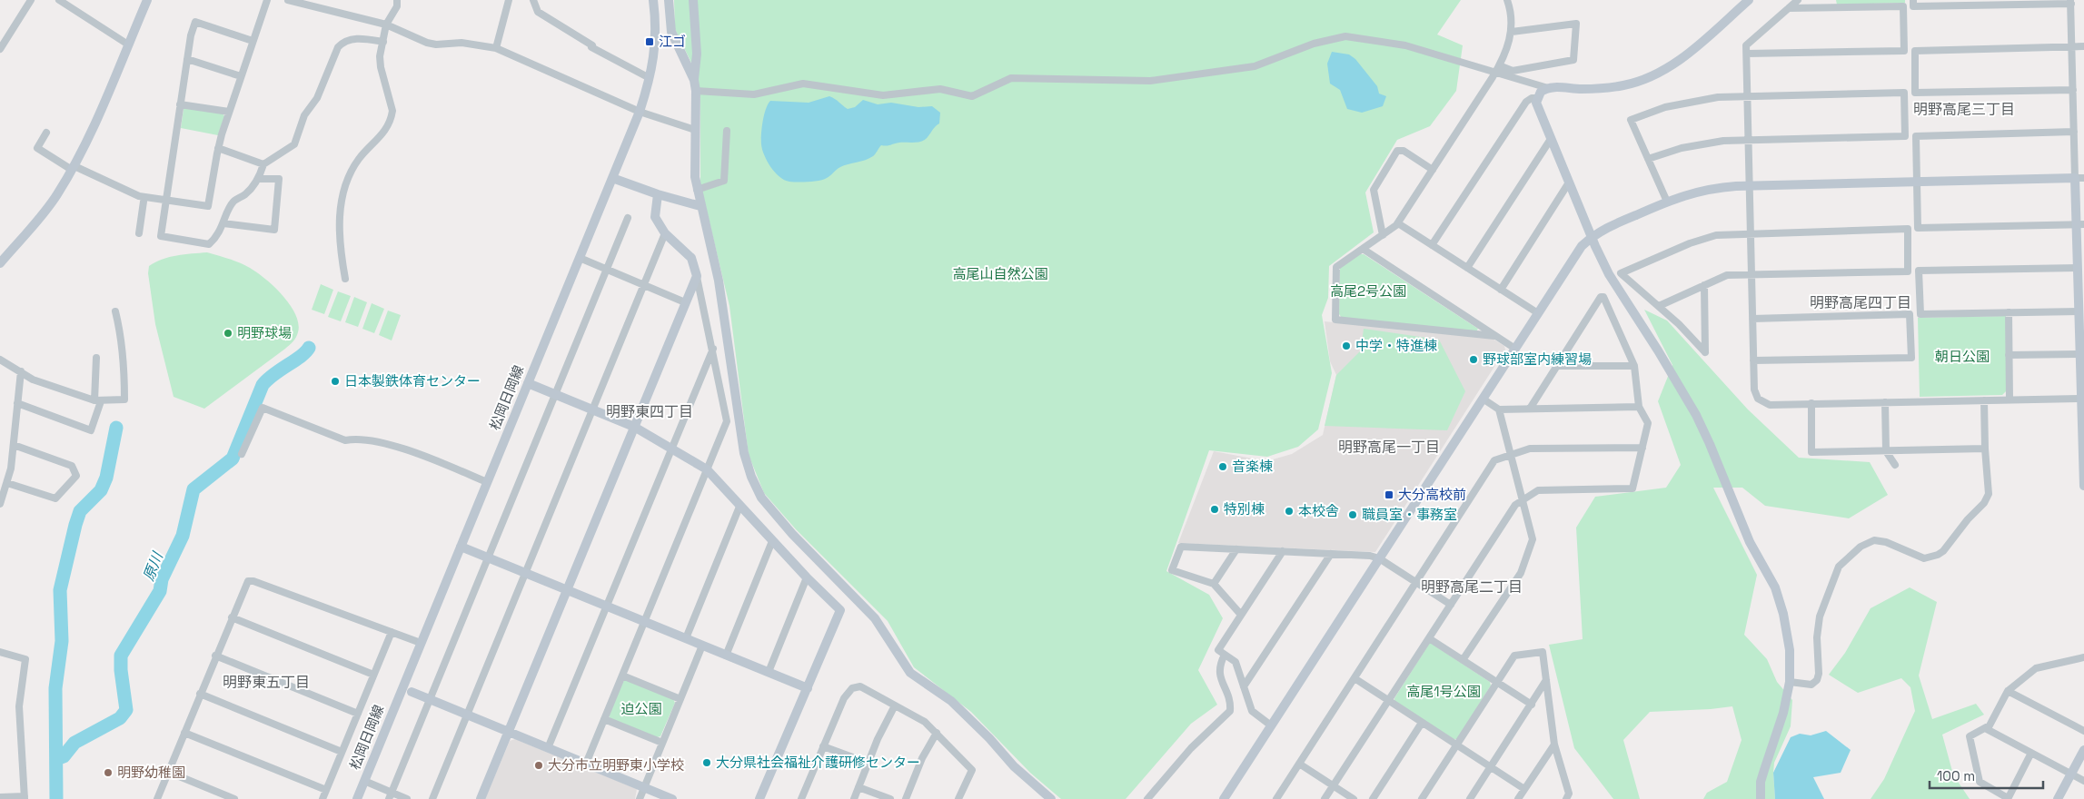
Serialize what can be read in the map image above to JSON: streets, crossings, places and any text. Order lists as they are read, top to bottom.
{
  "streets": {
    "street": ["松岡日岡線"]
  },
  "districts": [
    "明野高尾三丁目",
    "明野高尾四丁目",
    "明野東四丁目",
    "明野高尾一丁目",
    "明野高尾二丁目",
    "明野東五丁目"
  ],
  "water": ["原川"],
  "parks": [
    "高尾山自然公園",
    "高尾2号公園",
    "朝日公園",
    "高尾1号公園",
    "迫公園"
  ],
  "places": {
    "transit": ["江ゴ", "大分高校前"],
    "other": [
      "明野球場",
      "中学・特進棟",
      "野球部室内練習場",
      "日本製鉄体育センター",
      "音楽棟",
      "特別棟",
      "本校舎",
      "職員室・事務室",
      "大分県社会福祉介護研修センター",
      "大分市立明野東小学校",
      "明野幼稚園"
    ]
  },
  "scale_bar": "100 m"
}
